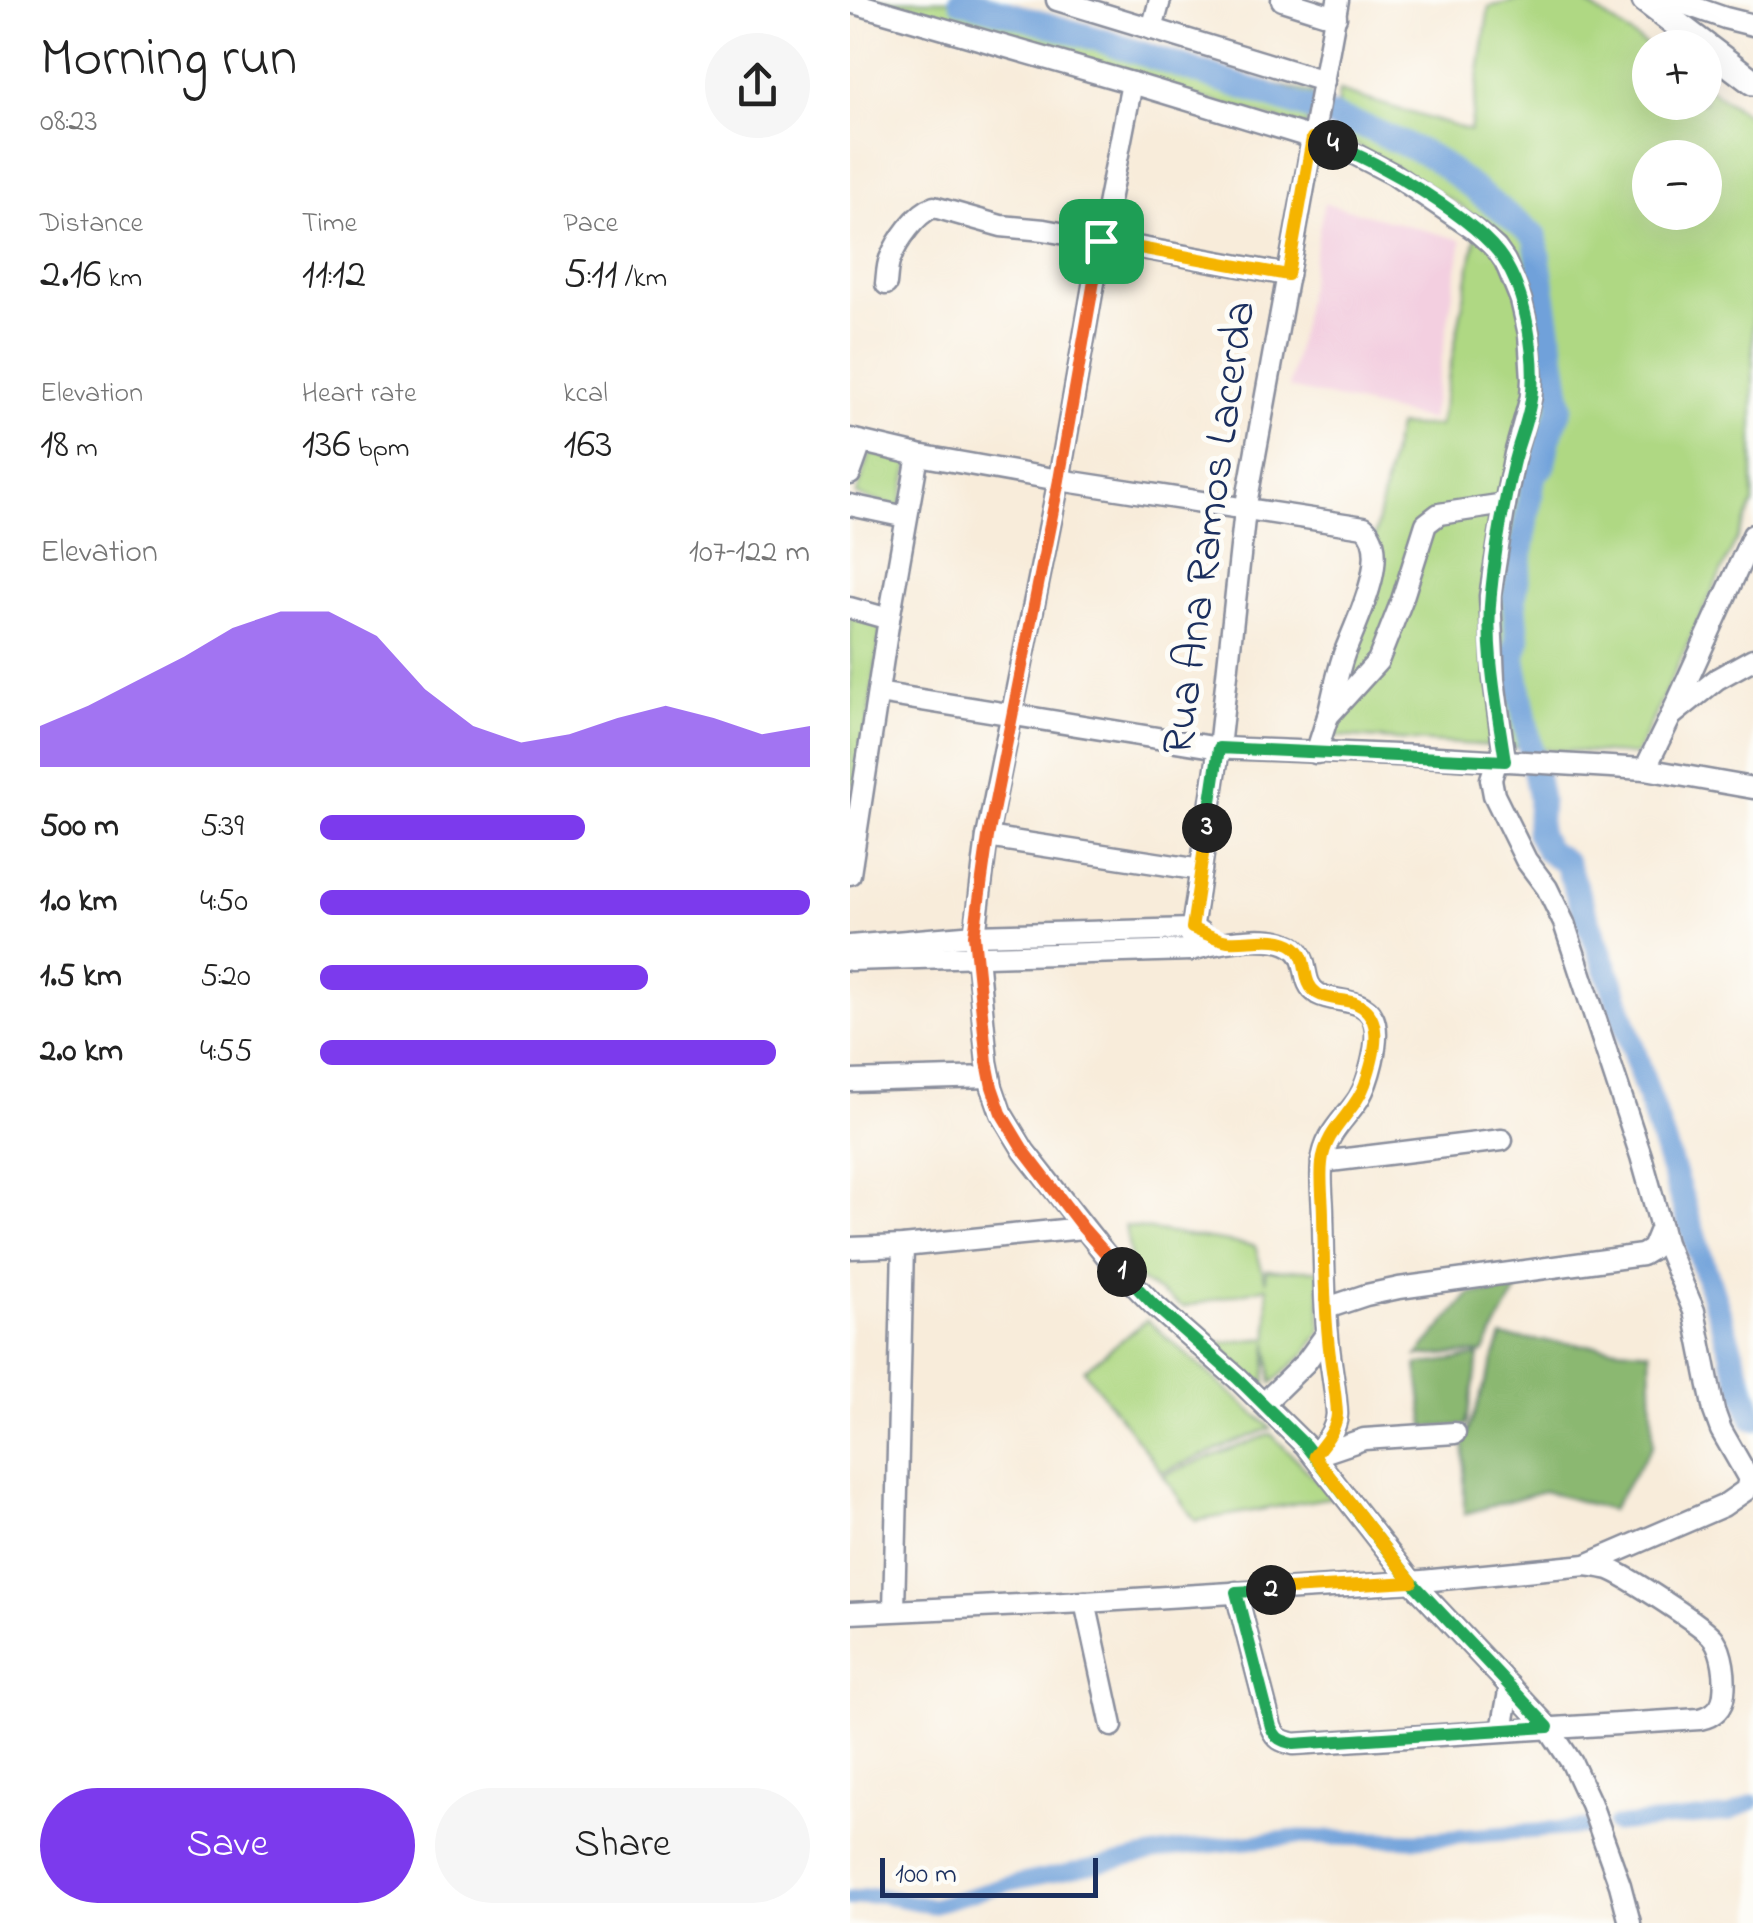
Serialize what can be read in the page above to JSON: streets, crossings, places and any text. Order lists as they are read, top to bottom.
{
  "streets": {
    "street": ["Rua Ana Ramos Lacerda"]
  },
  "scale_bar": "100 m",
  "page": {
    "heading": ["Morning run", "08:23"],
    "map_buttons": ["+", "−"],
    "pins": [
      "4",
      "3",
      "1",
      "2"
    ],
    "stats": [
      ["Distance", "2.16 km"],
      ["Time", "11:12"],
      ["Pace", "5:11 /km"],
      ["Elevation", "18 m"],
      ["Heart rate", "136 bpm"],
      ["kcal", "163"]
    ],
    "chart": ["Elevation", "107–122 m"],
    "list": [
      {
        "name": "500 m",
        "note": "5:39"
      },
      {
        "name": "1.0 km",
        "note": "4:50"
      },
      {
        "name": "1.5 km",
        "note": "5:20"
      },
      {
        "name": "2.0 km",
        "note": "4:55"
      }
    ],
    "buttons": ["Save", "Share"],
    "scale": "100 m"
  }
}
